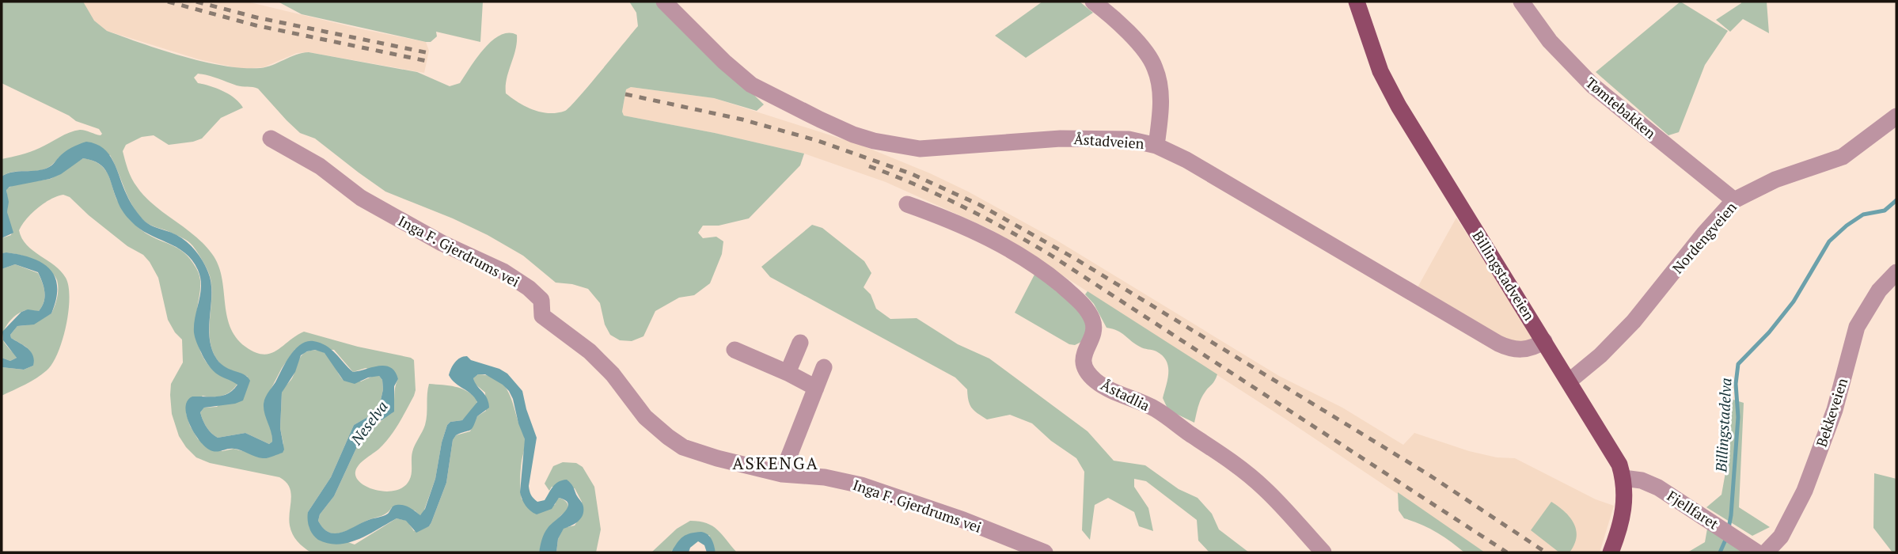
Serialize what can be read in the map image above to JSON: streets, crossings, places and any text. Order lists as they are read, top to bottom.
{
  "streets": {
    "main road": ["Billingstadveien"],
    "street": [
      "Tømtebakken",
      "Åstadveien",
      "Nordengveien",
      "Inga F. Gjerdrums vei",
      "Åstadlia",
      "Bekkeveien",
      "Fjellfaret"
    ]
  },
  "crossings": [
    ["Tømtebakken", "Nordengveien"],
    ["Åstadveien", "Billingstadveien"],
    ["Nordengveien", "Billingstadveien"],
    ["Billingstadveien", "Fjellfaret"]
  ],
  "districts": ["ASKENGA"],
  "water": ["Neselva", "Billingstadelva"]
}
